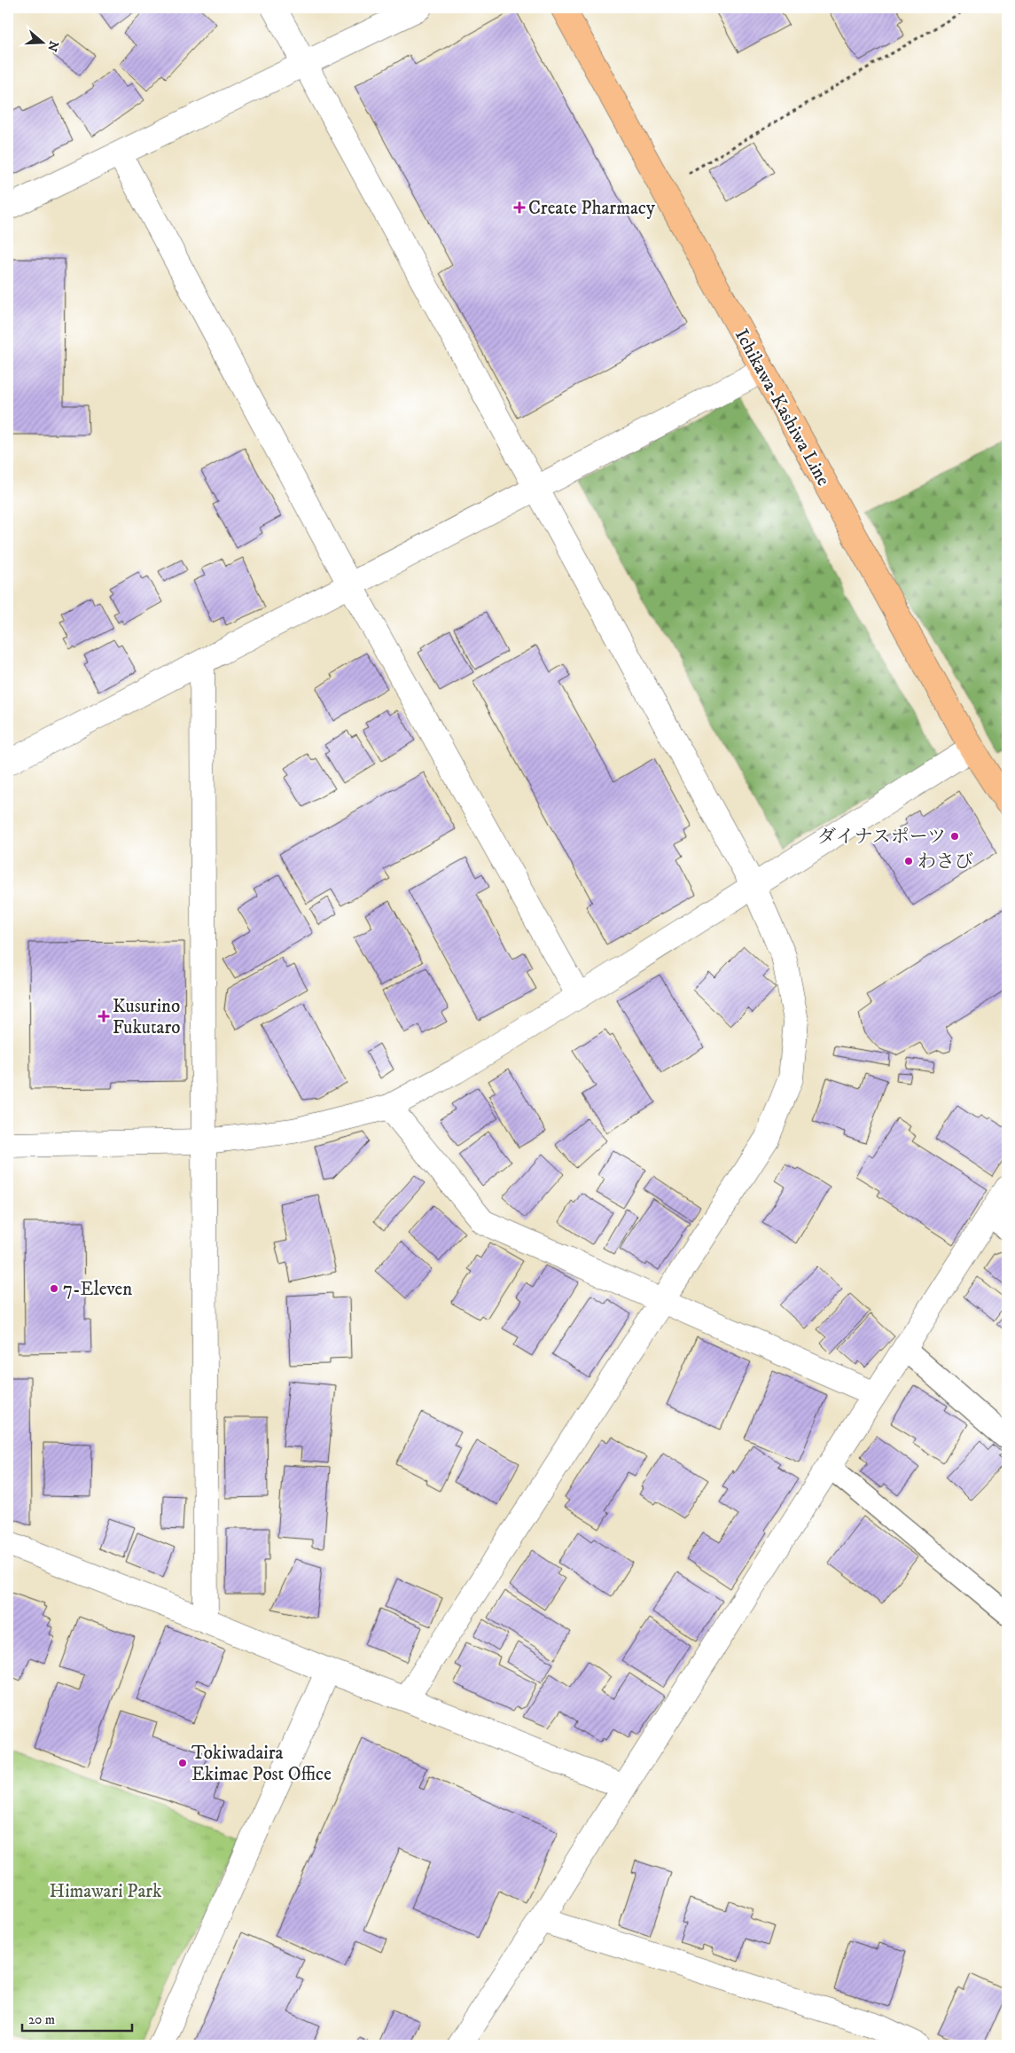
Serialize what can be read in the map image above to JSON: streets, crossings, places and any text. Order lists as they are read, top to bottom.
{
  "streets": {
    "main road": ["Ichikawa-Kashiwa Line"]
  },
  "parks": ["Himawari Park"],
  "places": {
    "health": ["Create Pharmacy", "Kusurino Fukutaro"],
    "other": [
      "ダイナスポーツ",
      "わさび",
      "7-Eleven",
      "Tokiwadaira Ekimae Post Office"
    ]
  },
  "scale_bar": "20 m",
  "north": "right"
}
